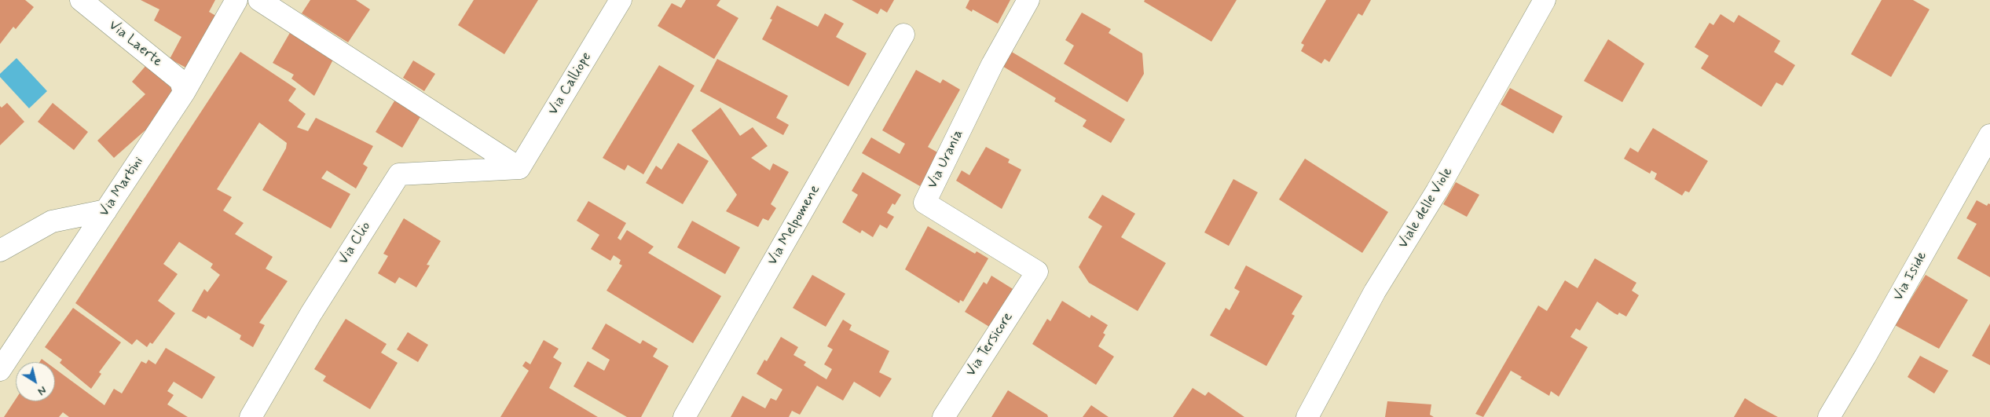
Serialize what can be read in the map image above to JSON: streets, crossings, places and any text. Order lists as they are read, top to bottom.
{
  "streets": {
    "street": [
      "Via Laerte",
      "Via Calliope",
      "Via Urania",
      "Via Martini",
      "Viale delle Viole",
      "Via Melpomene",
      "Via Clio",
      "Via Iside",
      "Via Tersicore"
    ]
  },
  "crossings": [
    ["Via Laerte", "Via Martini"],
    ["Via Calliope", "Via Clio"],
    ["Via Urania", "Via Tersicore"]
  ],
  "north": "bottom right"
}
